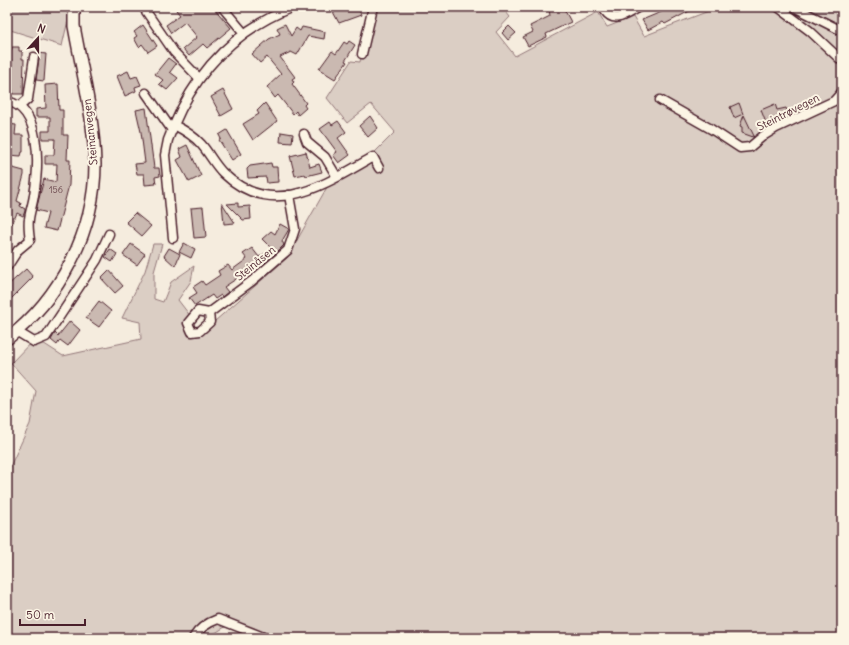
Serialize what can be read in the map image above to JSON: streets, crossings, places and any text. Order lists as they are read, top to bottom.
{
  "streets": {
    "main road": ["Steinanvegen"],
    "street": ["Steintrøvegen", "Steinåsen"]
  },
  "house_numbers": ["156"],
  "scale_bar": "50 m",
  "north": "top"
}
